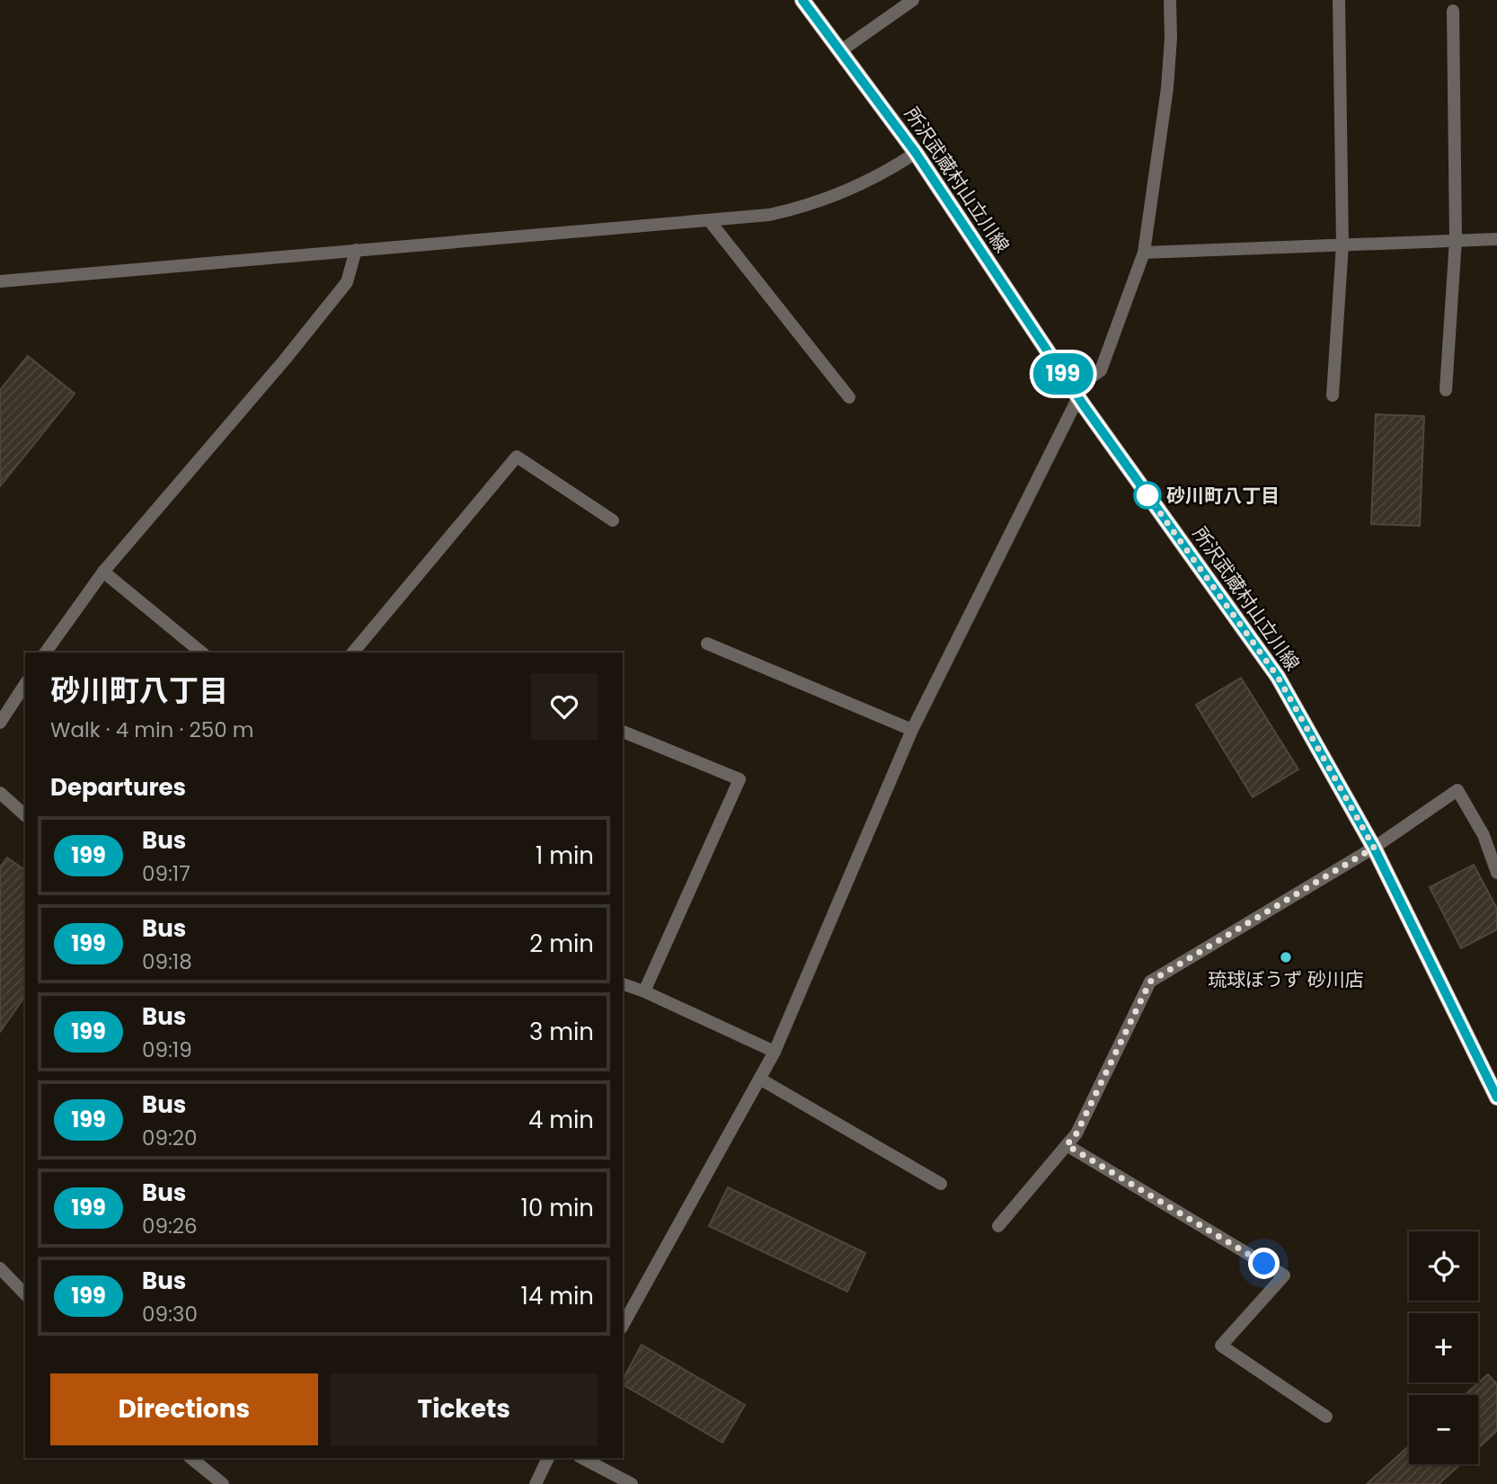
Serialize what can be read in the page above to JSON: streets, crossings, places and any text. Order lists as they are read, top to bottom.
{
  "streets": {
    "main road": ["所沢武蔵村山立川線"]
  },
  "places": ["砂川町八丁目", "琉球ぼうず 砂川店"],
  "lines": ["bus line 199"],
  "page": {
    "on_map": "199",
    "heading": [
      ["砂川町八丁目", "Walk · 4 min · 250 m"],
      "Departures"
    ],
    "list": [
      {
        "mark": "199",
        "name": "Bus",
        "note": "09:17",
        "value": "1 min"
      },
      {
        "mark": "199",
        "name": "Bus",
        "note": "09:18",
        "value": "2 min"
      },
      {
        "mark": "199",
        "name": "Bus",
        "note": "09:19",
        "value": "3 min"
      },
      {
        "mark": "199",
        "name": "Bus",
        "note": "09:20",
        "value": "4 min"
      },
      {
        "mark": "199",
        "name": "Bus",
        "note": "09:26",
        "value": "10 min"
      },
      {
        "mark": "199",
        "name": "Bus",
        "note": "09:30",
        "value": "14 min"
      }
    ],
    "map_buttons": ["+", "−"],
    "buttons": ["Directions", "Tickets"]
  }
}
